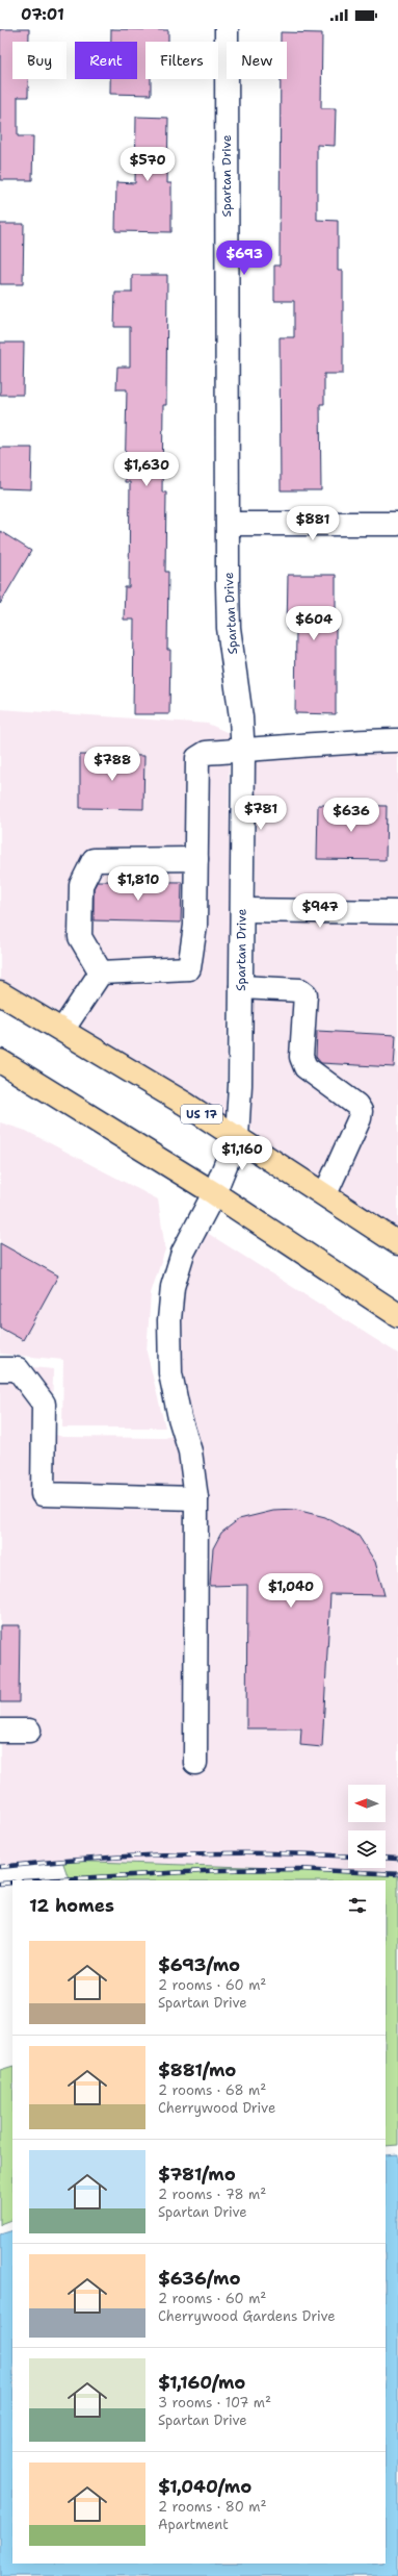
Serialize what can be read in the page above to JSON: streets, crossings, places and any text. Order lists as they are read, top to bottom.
{
  "streets": {
    "main road": ["US 17"],
    "street": ["Spartan Drive"]
  },
  "crossings": [
    ["Spartan Drive", "US 17"]
  ],
  "north": "left",
  "page": {
    "status": "07:01",
    "chip": [
      "Buy",
      "Rent",
      "Filters",
      "New"
    ],
    "price": [
      "$570",
      "$693",
      "$1,630",
      "$881",
      "$604",
      "$788",
      "$781",
      "$636",
      "$1,810",
      "$947",
      "$1,160",
      "$1,040"
    ],
    "heading": "12 homes",
    "list": [
      {
        "name": "$693/mo",
        "note": "2 rooms · 60 m² · Spartan Drive"
      },
      {
        "name": "$881/mo",
        "note": "2 rooms · 68 m² · Cherrywood Drive"
      },
      {
        "name": "$781/mo",
        "note": "2 rooms · 78 m² · Spartan Drive"
      },
      {
        "name": "$636/mo",
        "note": "2 rooms · 60 m² · Cherrywood Gardens Drive"
      },
      {
        "name": "$1,160/mo",
        "note": "3 rooms · 107 m² · Spartan Drive"
      },
      {
        "name": "$1,040/mo",
        "note": "2 rooms · 80 m² · Apartment"
      }
    ]
  }
}
